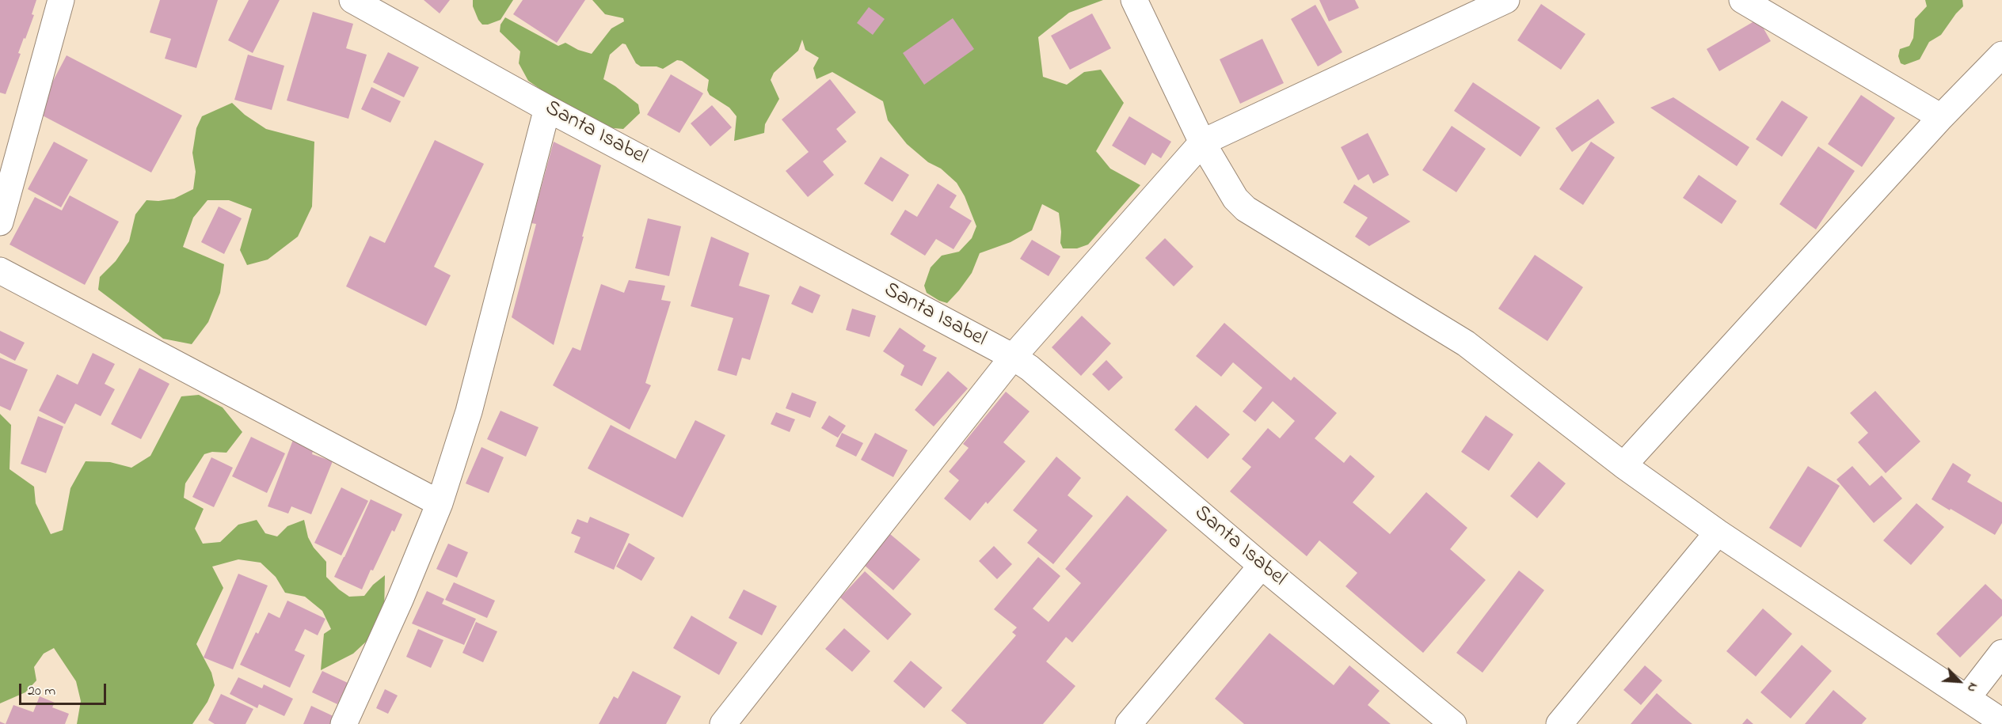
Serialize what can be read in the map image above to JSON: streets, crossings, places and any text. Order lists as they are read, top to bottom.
{
  "streets": {
    "street": ["Santa Isabel"]
  },
  "scale_bar": "20 m",
  "north": "bottom right"
}
